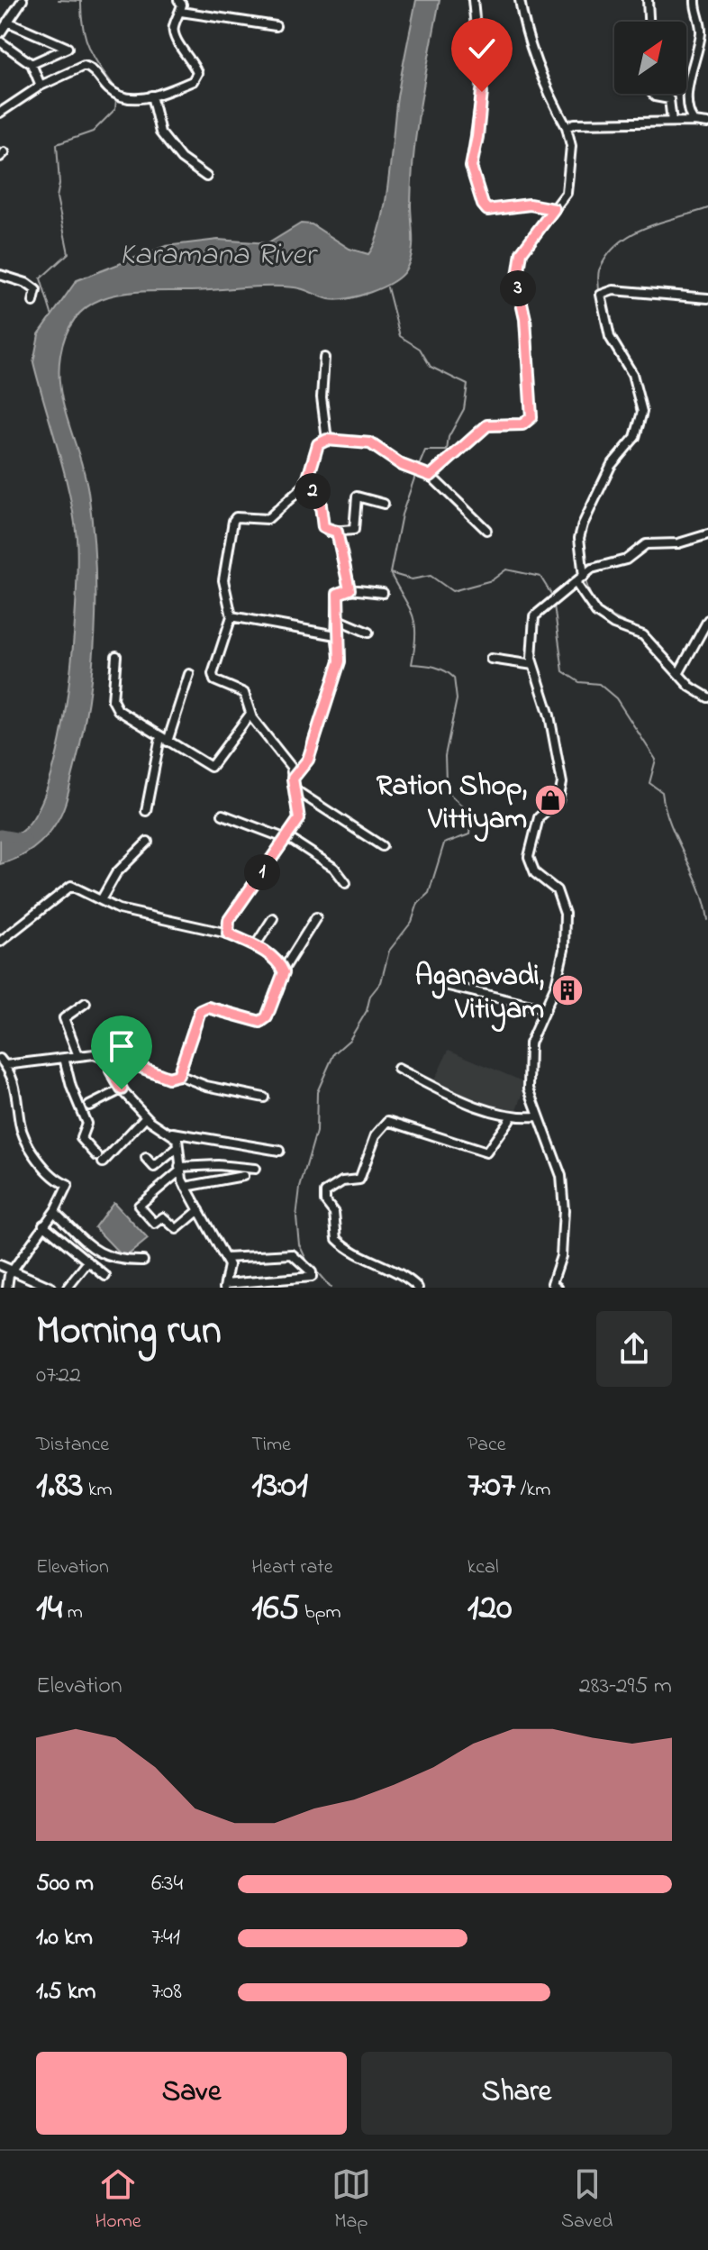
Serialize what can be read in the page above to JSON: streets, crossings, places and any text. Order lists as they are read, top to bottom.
{
  "water": ["Karamana River"],
  "places": {
    "shop": ["Ration Shop, Vittiyam"],
    "building": ["Aganavadi, Vitiyam"]
  },
  "north": "top right",
  "page": {
    "pins": ["3", "2", "1"],
    "heading": ["Morning run", "07:22"],
    "stats": [
      ["Distance", "1.83 km"],
      ["Time", "13:01"],
      ["Pace", "7:07 /km"],
      ["Elevation", "14 m"],
      ["Heart rate", "165 bpm"],
      ["kcal", "120"]
    ],
    "chart": ["Elevation", "283–295 m"],
    "list": [
      {
        "name": "500 m",
        "note": "6:34"
      },
      {
        "name": "1.0 km",
        "note": "7:41"
      },
      {
        "name": "1.5 km",
        "note": "7:08"
      }
    ],
    "buttons": ["Save", "Share"],
    "tabs": ["Home", "Map", "Saved"]
  }
}
